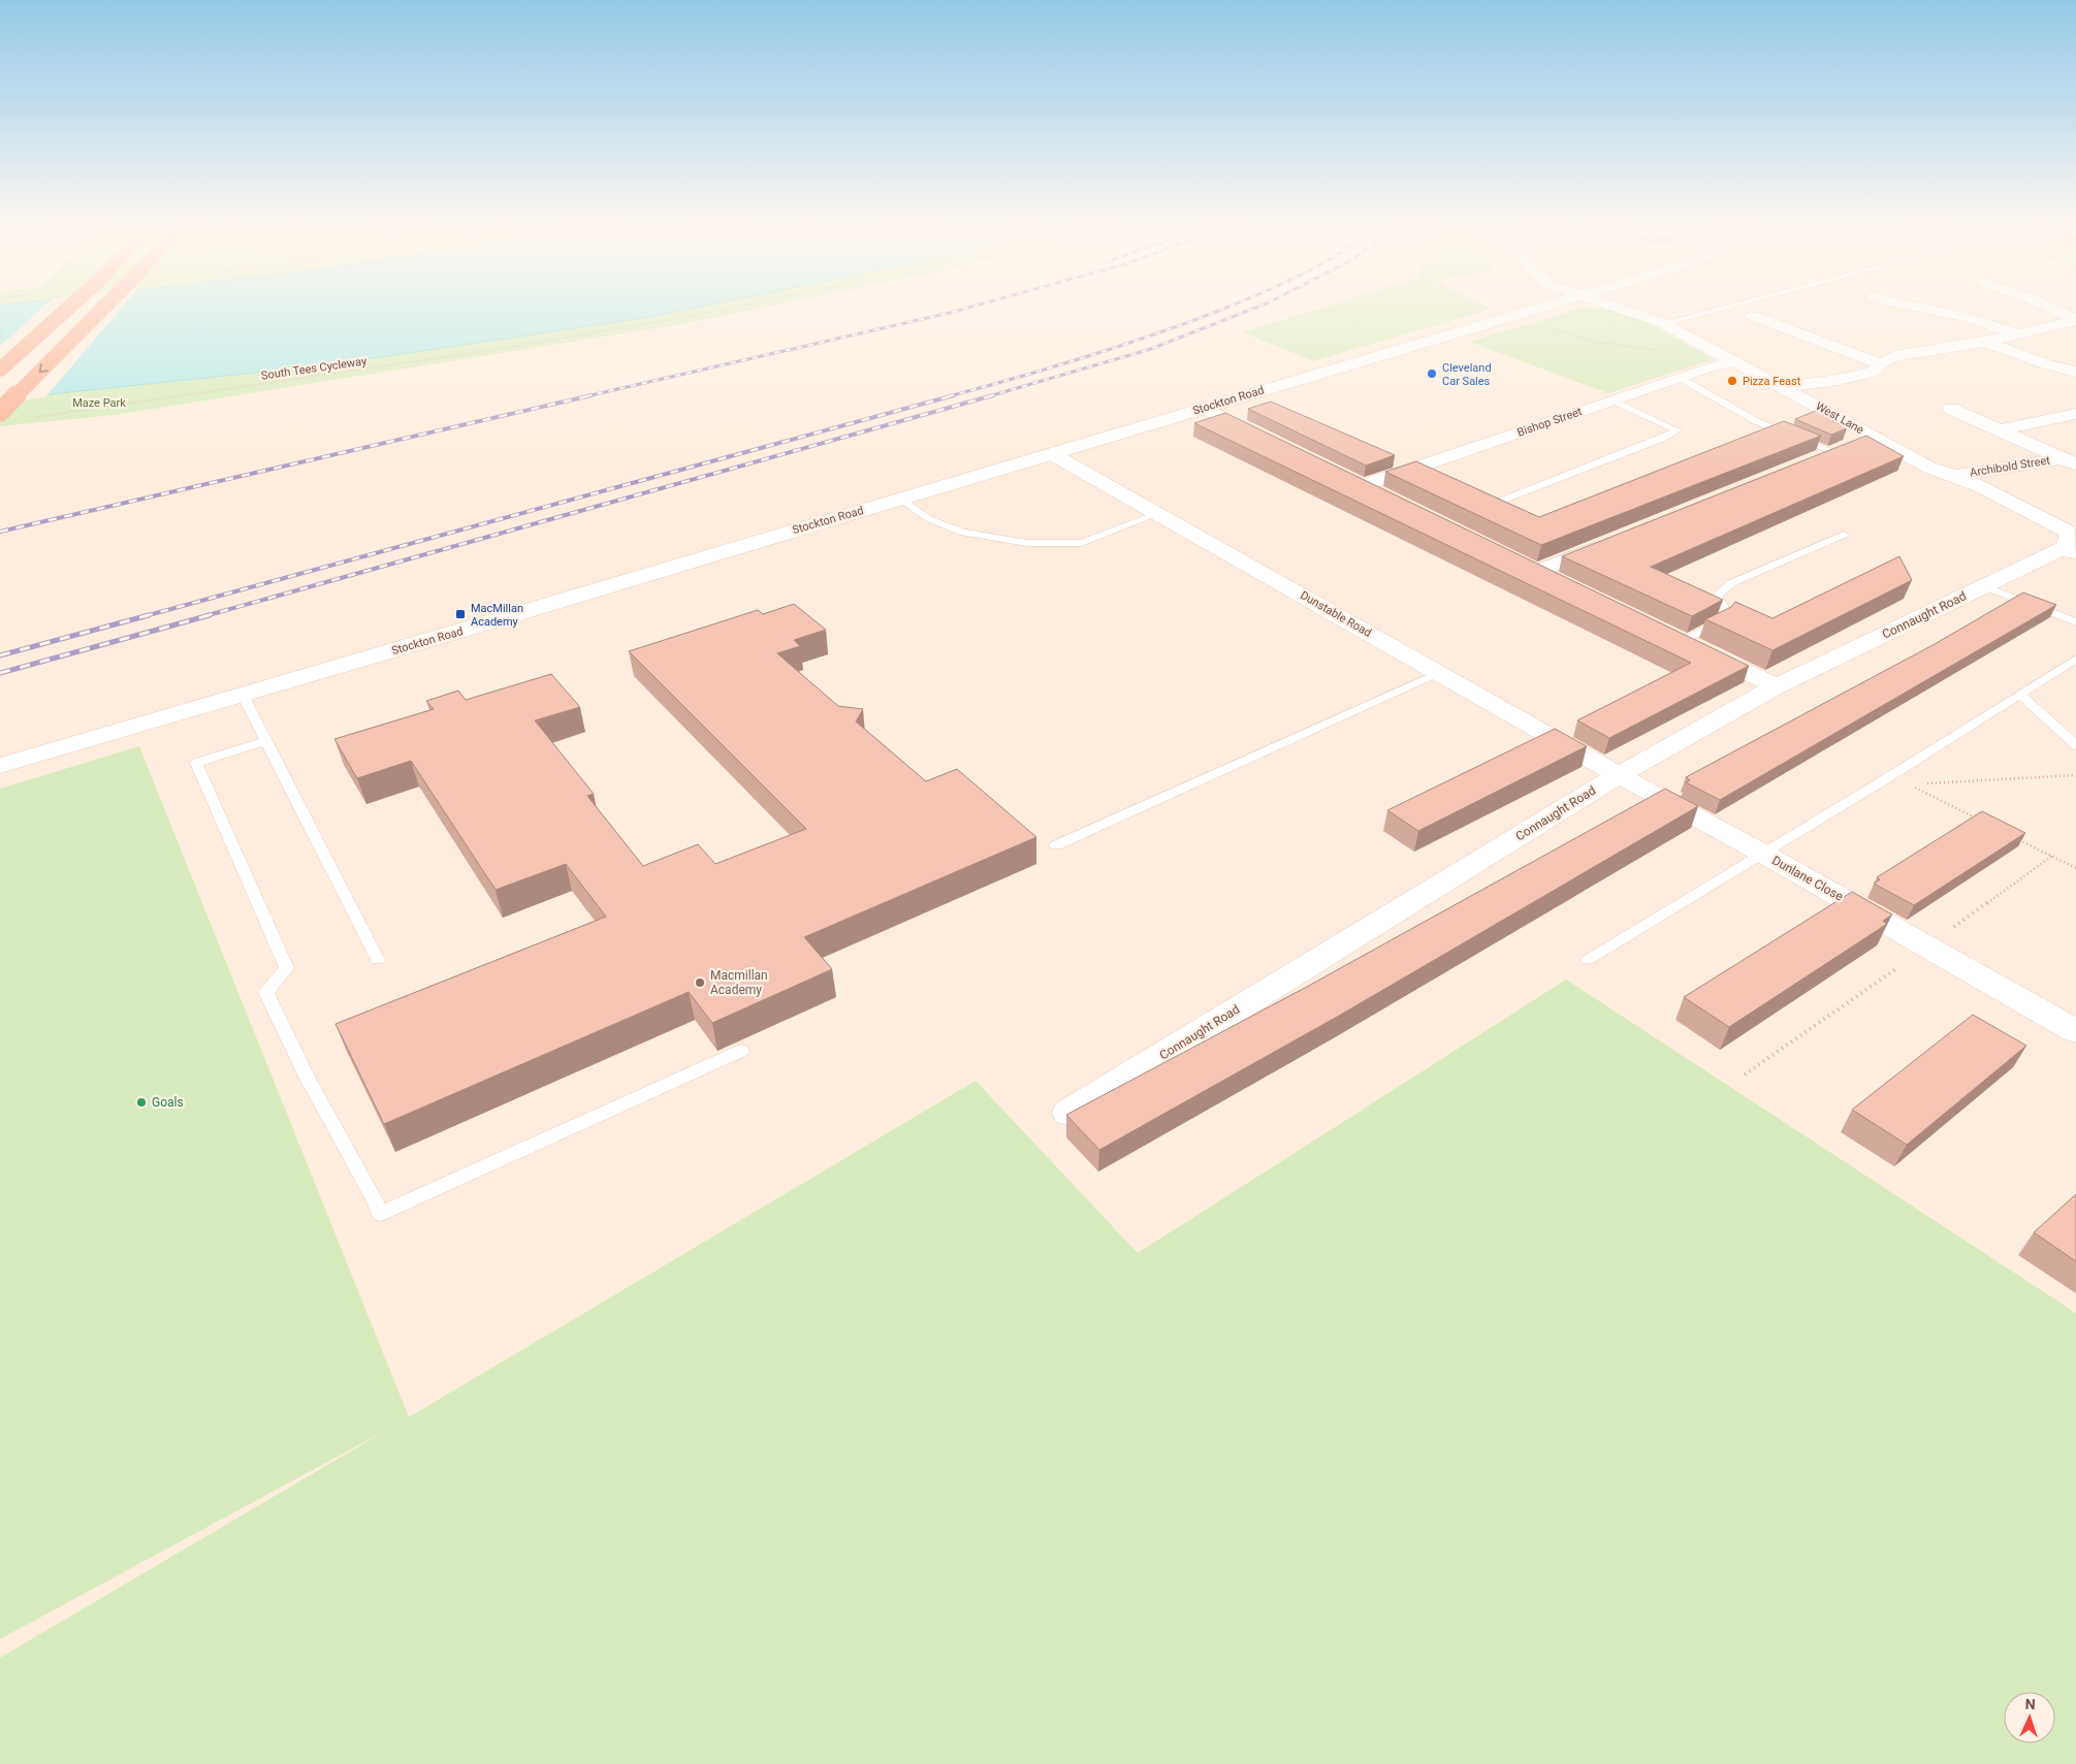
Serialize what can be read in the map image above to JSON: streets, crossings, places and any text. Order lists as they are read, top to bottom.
{
  "streets": {
    "street": [
      "Stockton Road",
      "West Lane",
      "Bishop Street",
      "Archibold Street",
      "Dunstable Road",
      "Connaught Road",
      "Dunlane Close"
    ],
    "path": ["South Tees Cycleway"]
  },
  "crossings": [
    ["Stockton Road", "Dunstable Road"],
    ["West Lane", "Bishop Street"],
    ["West Lane", "Archibold Street"],
    ["West Lane", "Connaught Road"],
    ["Dunstable Road", "Connaught Road"],
    ["Dunstable Road", "Dunlane Close"],
    ["Connaught Road", "Dunlane Close"]
  ],
  "parks": ["Maze Park"],
  "places": {
    "other": [
      "Cleveland Car Sales",
      "Pizza Feast",
      "Macmillan Academy",
      "Goals"
    ],
    "transit": ["MacMillan Academy"]
  },
  "north": "top"
}
